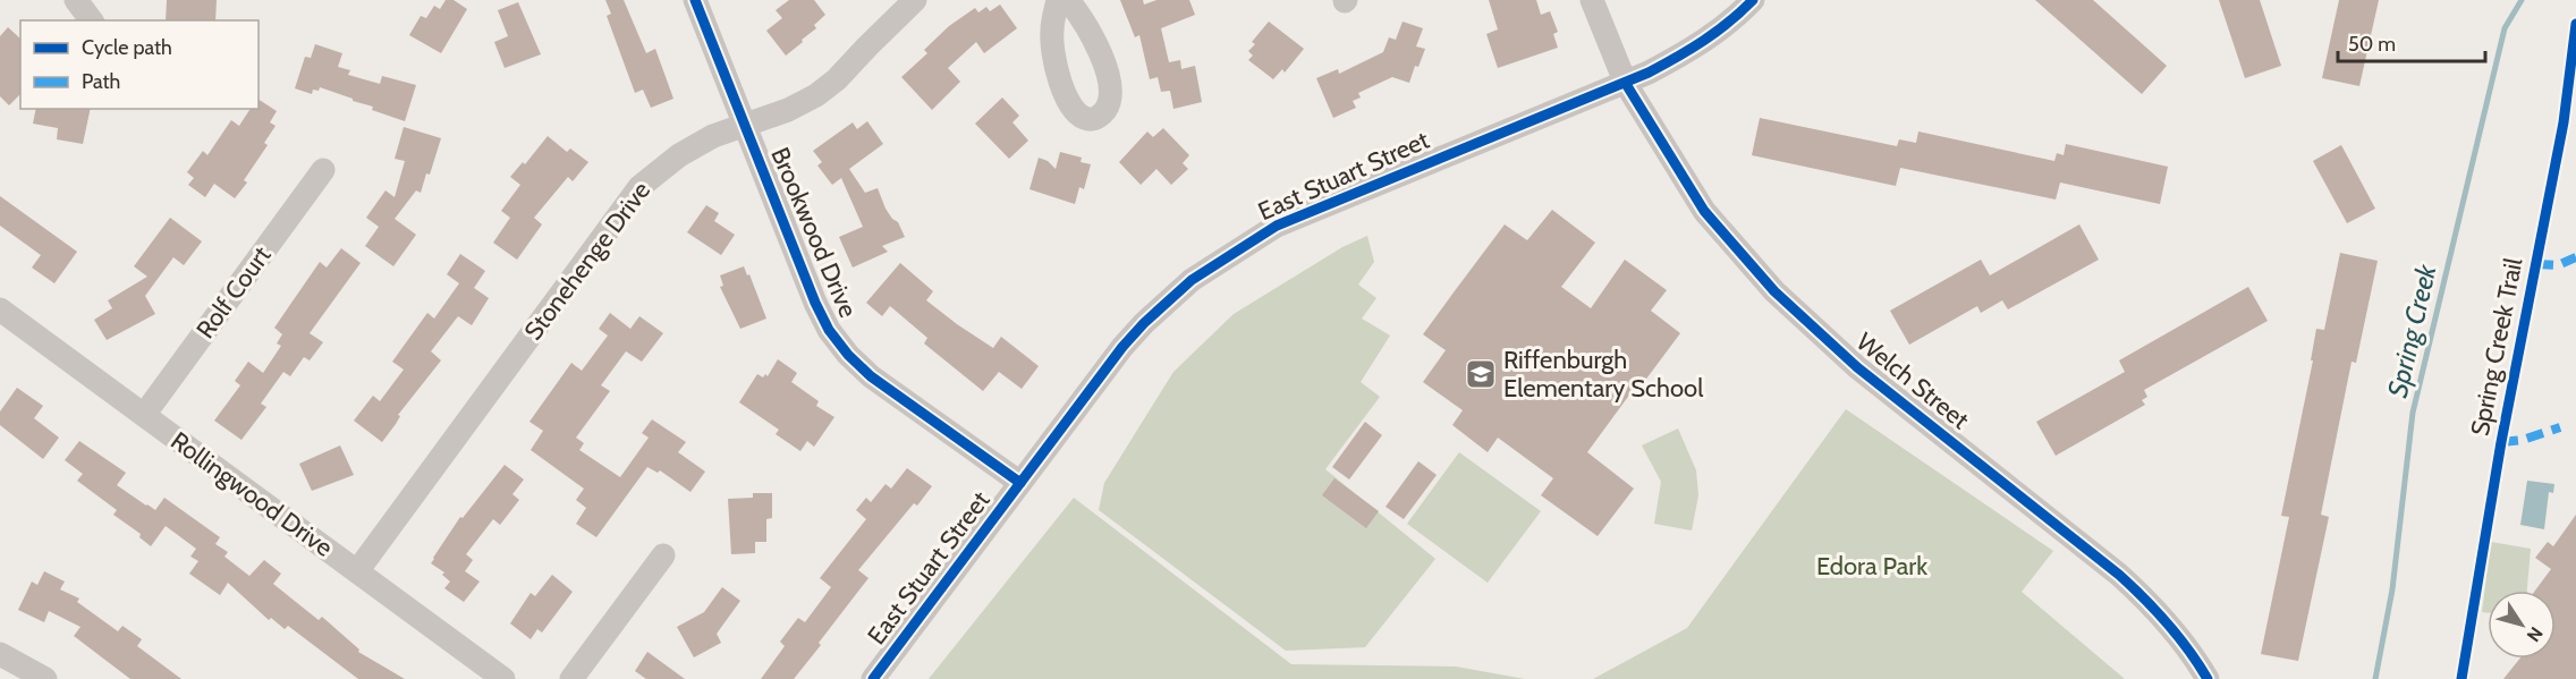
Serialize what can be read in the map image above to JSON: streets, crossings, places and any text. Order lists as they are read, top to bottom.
{
  "streets": {
    "street": [
      "East Stuart Street",
      "Brookwood Drive",
      "Stonehenge Drive",
      "Rolf Court",
      "Welch Street",
      "Rollingwood Drive"
    ],
    "cycle path": ["Spring Creek Trail"]
  },
  "crossings": [
    ["East Stuart Street", "Brookwood Drive"],
    ["East Stuart Street", "Welch Street"],
    ["Brookwood Drive", "Stonehenge Drive"],
    ["Stonehenge Drive", "Rollingwood Drive"],
    ["Rolf Court", "Rollingwood Drive"]
  ],
  "water": ["Spring Creek"],
  "parks": ["Edora Park"],
  "places": {
    "school or university": ["Riffenburgh Elementary School"]
  },
  "legend": ["Cycle path", "Path"],
  "scale_bar": "50 m",
  "north": "bottom right"
}
